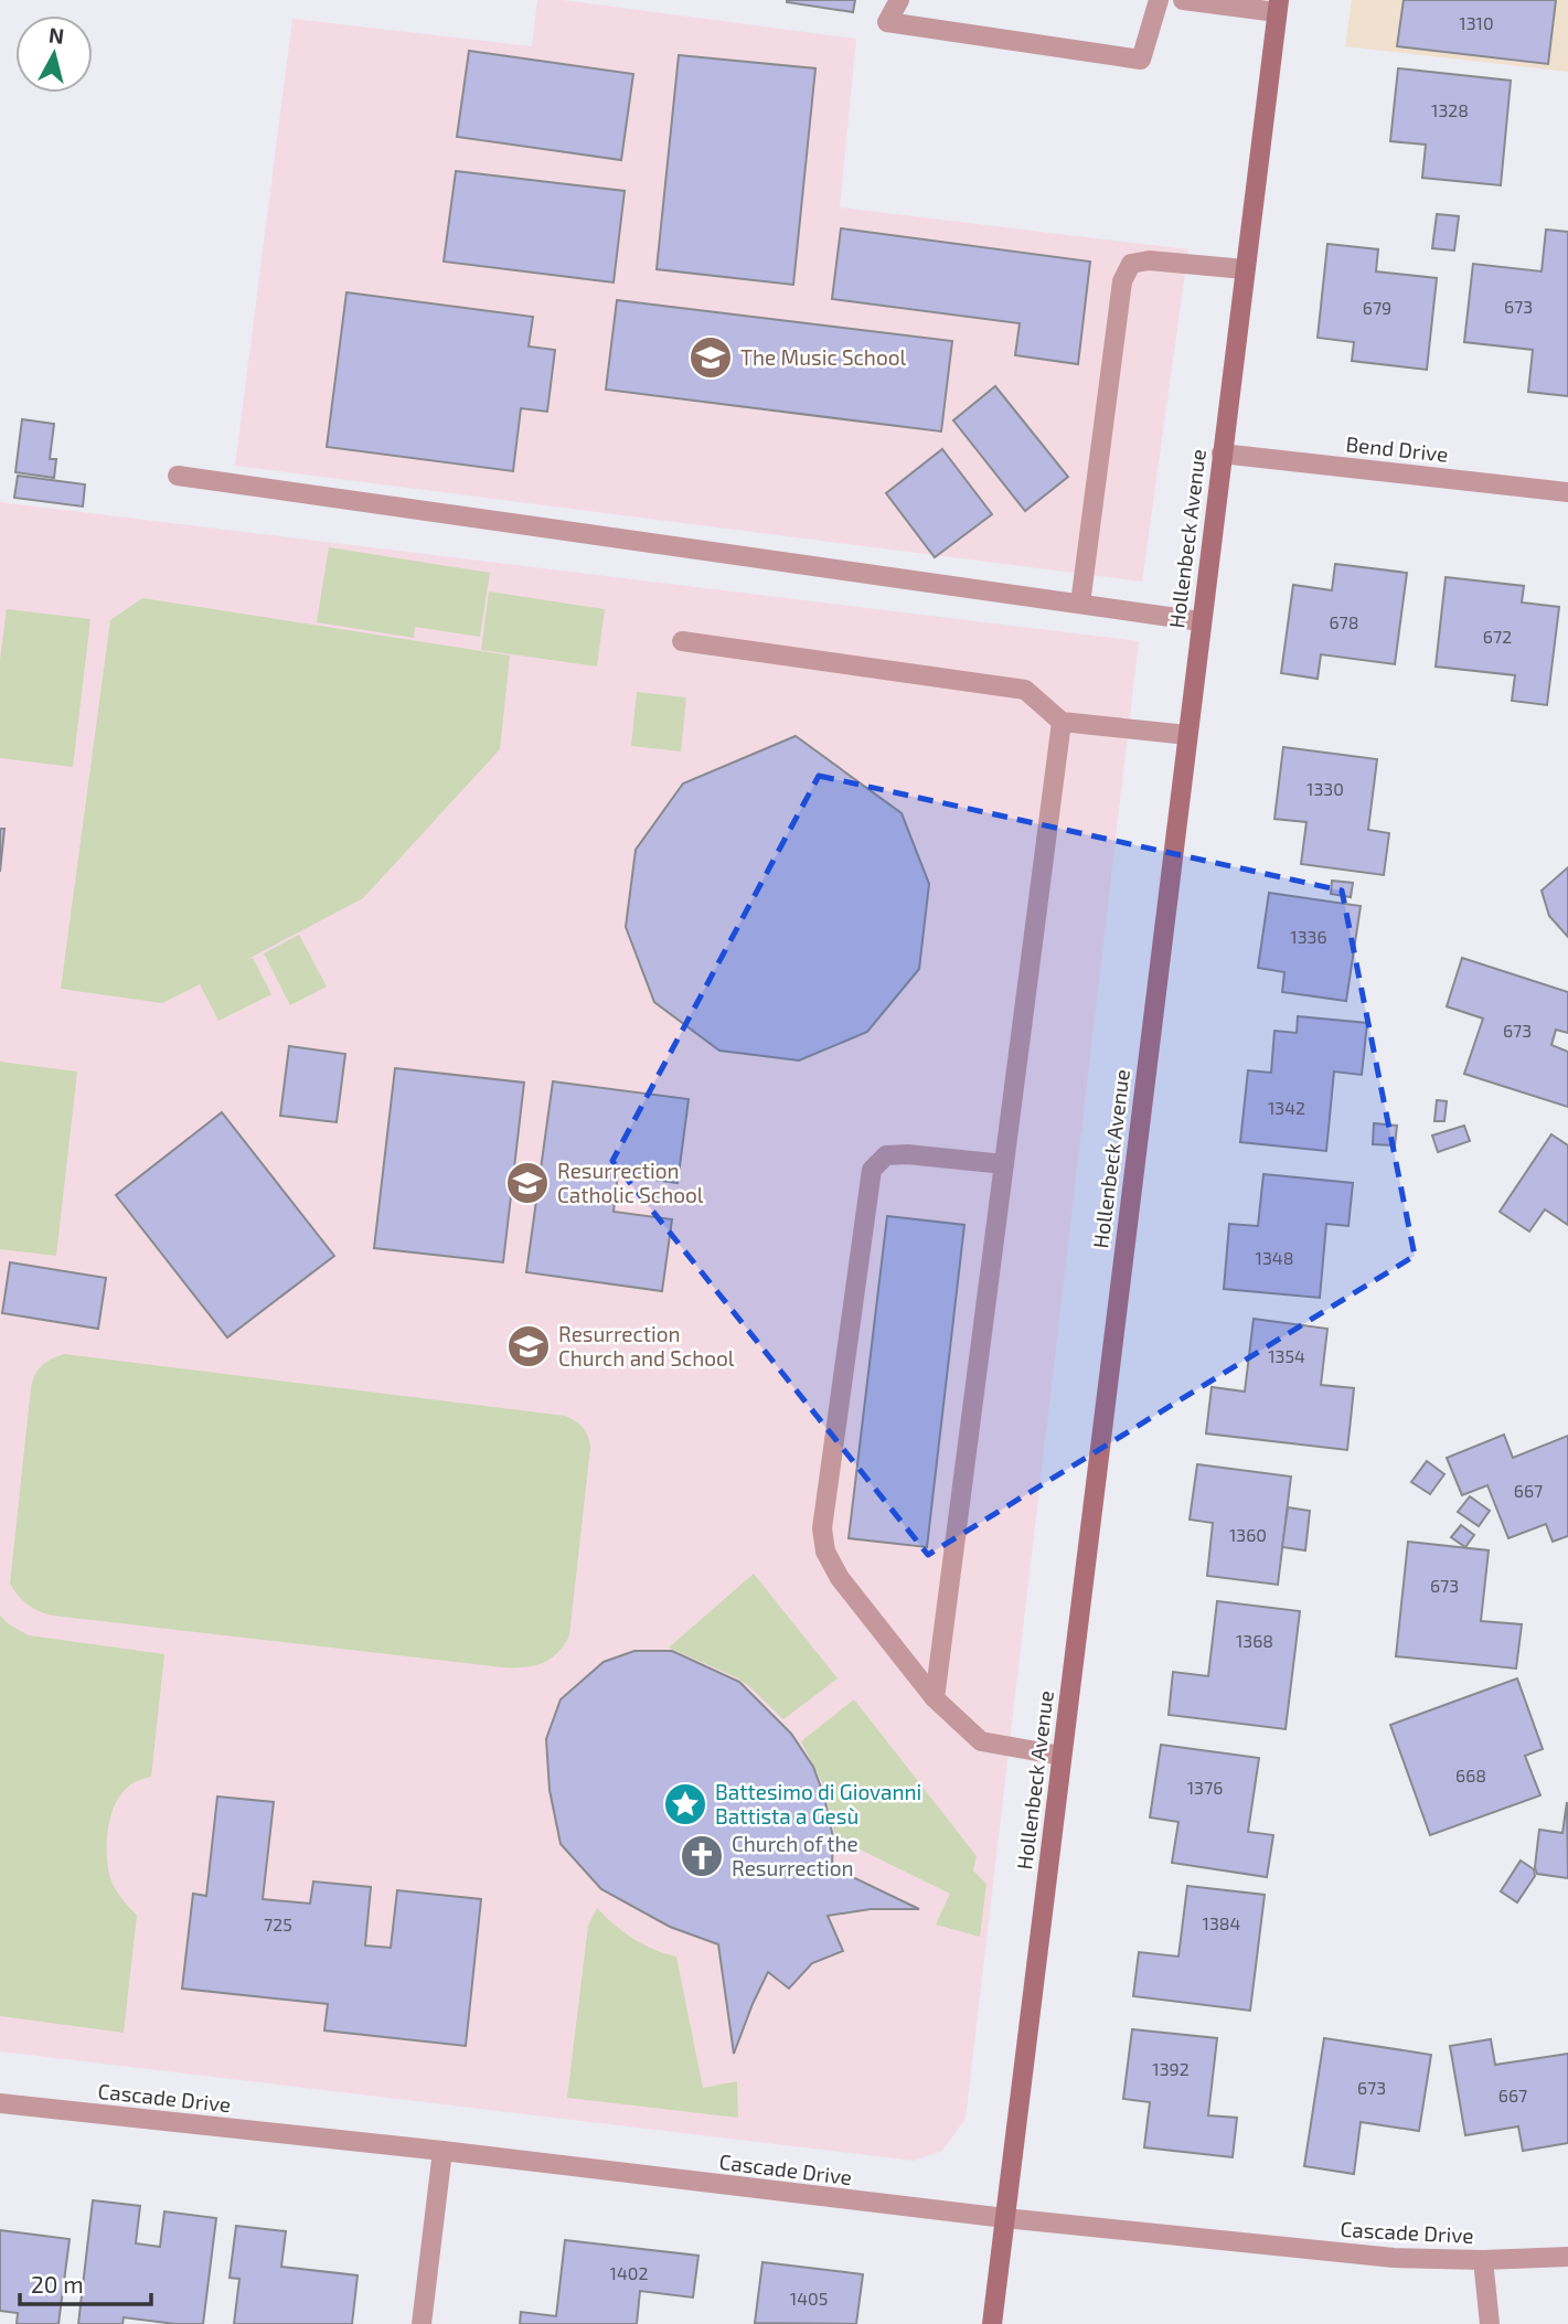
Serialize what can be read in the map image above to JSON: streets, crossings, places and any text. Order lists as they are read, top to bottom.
{
  "streets": {
    "street": ["Bend Drive", "Hollenbeck Avenue", "Cascade Drive"]
  },
  "crossings": [
    ["Bend Drive", "Hollenbeck Avenue"],
    ["Hollenbeck Avenue", "Cascade Drive"]
  ],
  "places": {
    "school or university": ["The Music School", "Resurrection Catholic School", "Resurrection Church and School"],
    "place": ["Battesimo di Giovanni Battista a Gesù"],
    "church": ["Church of the Resurrection"]
  },
  "house_numbers": [
    "1310",
    "1328",
    "673",
    "679",
    "678",
    "672",
    "1330",
    "1336",
    "673",
    "1342",
    "1348",
    "1354",
    "667",
    "1360",
    "673",
    "1368",
    "668",
    "1376",
    "1384",
    "725",
    "1392",
    "673",
    "667",
    "1402",
    "1405"
  ],
  "scale_bar": "20 m",
  "north": "top"
}
